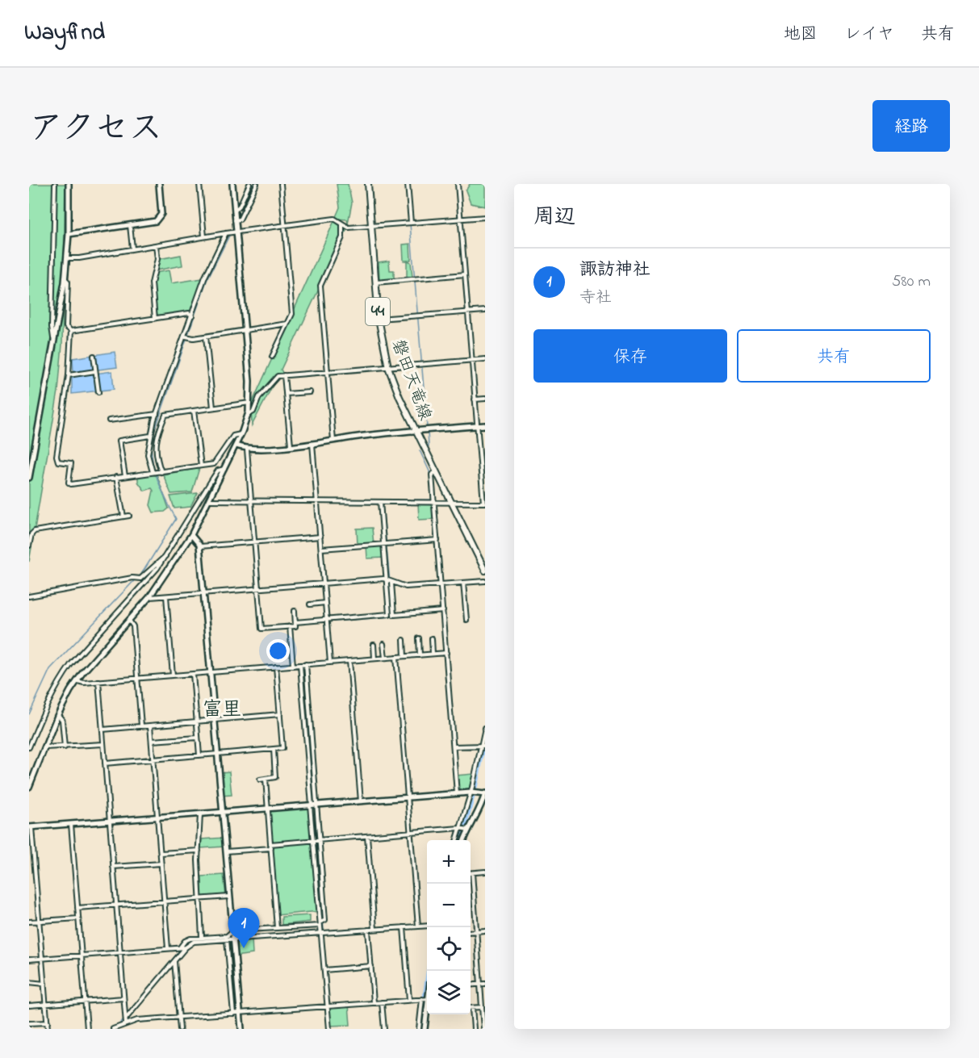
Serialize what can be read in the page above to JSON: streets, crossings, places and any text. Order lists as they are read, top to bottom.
{
  "streets": {
    "main road": ["44", "磐田天竜線"]
  },
  "districts": ["富里"],
  "page": {
    "header": "Wayfind",
    "nav": ["地図", "レイヤ", "共有"],
    "title": "アクセス",
    "buttons": [
      "経路",
      ["保存", "共有"]
    ],
    "heading": "周辺",
    "list": [
      {
        "mark": "1",
        "name": "諏訪神社",
        "note": "寺社",
        "value": "580 m"
      }
    ],
    "map_buttons": ["+", "−"],
    "pins": "1"
  }
}
